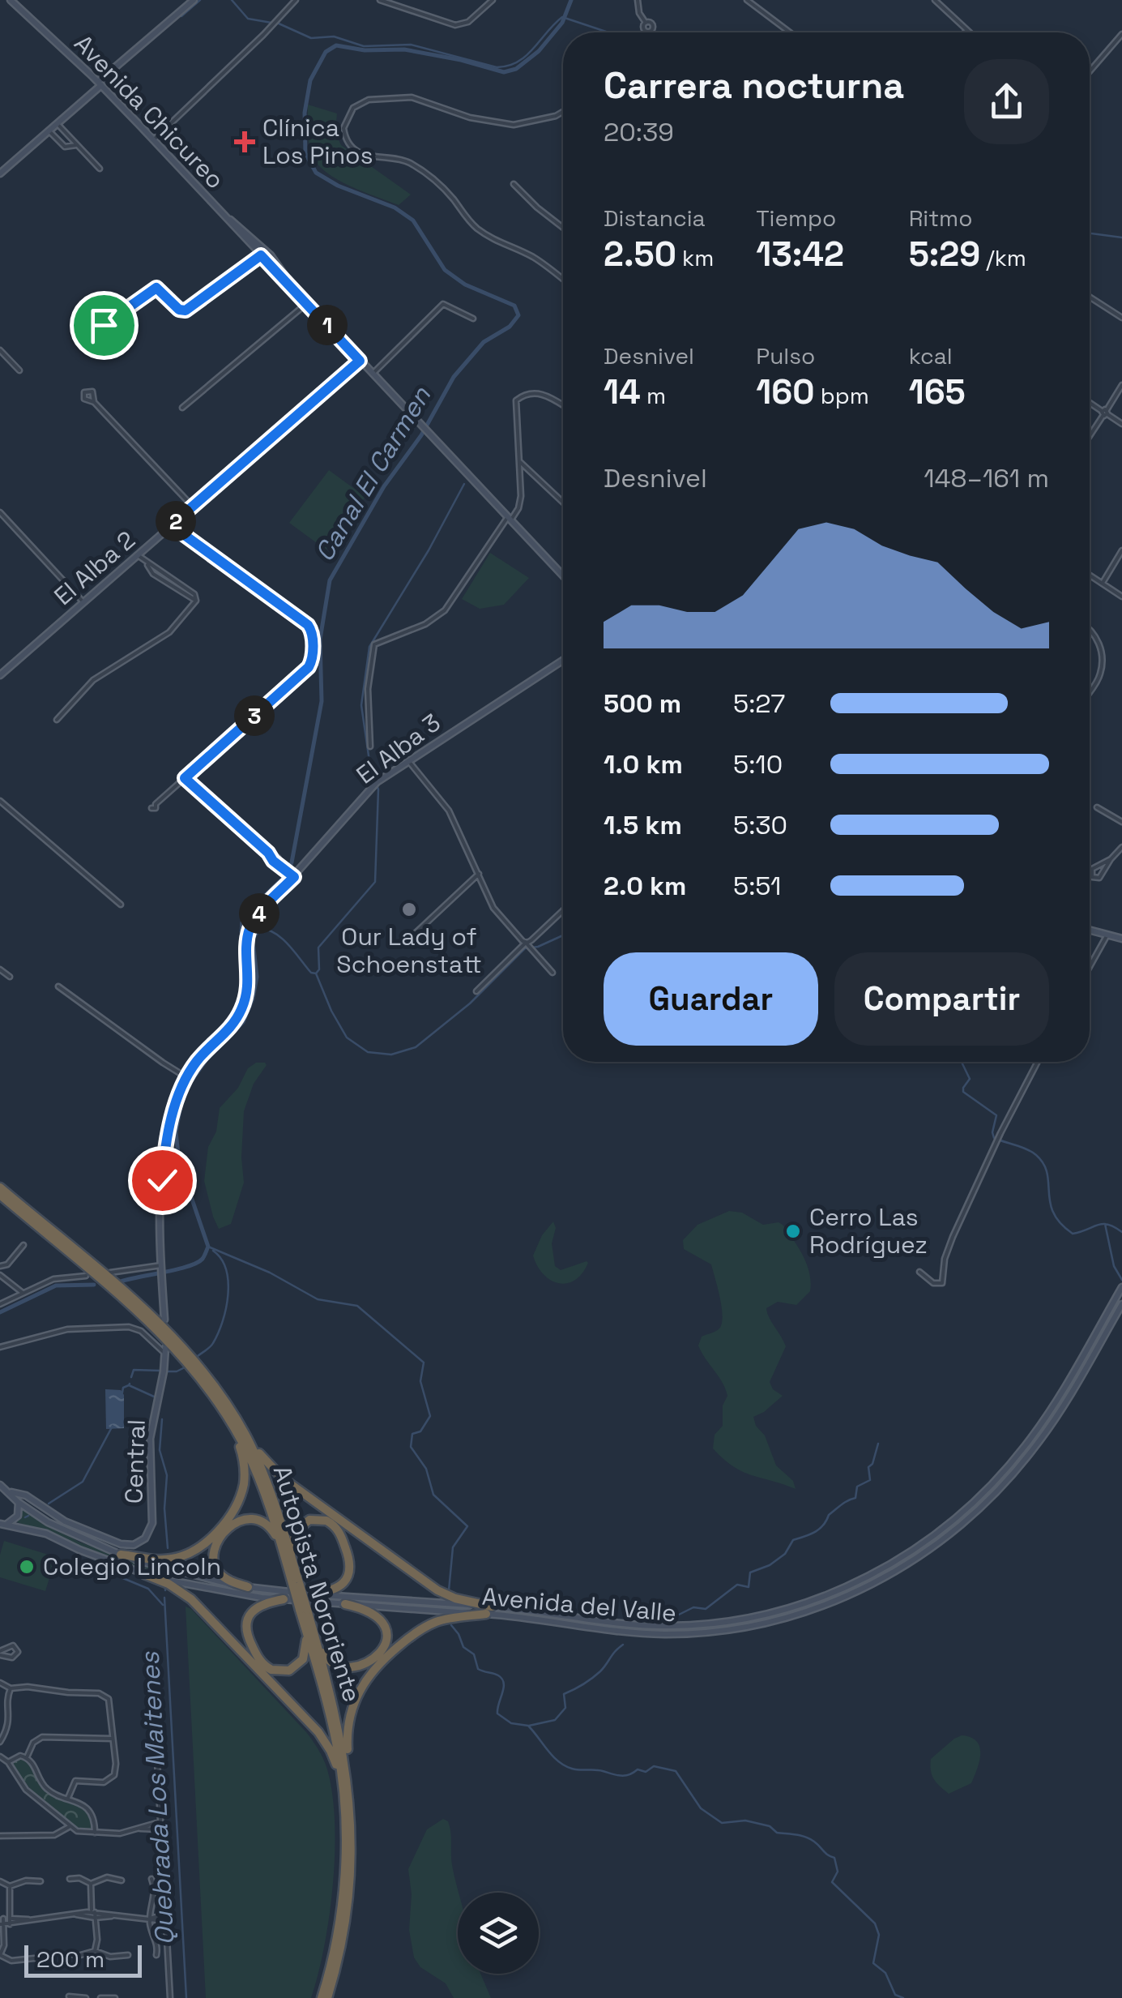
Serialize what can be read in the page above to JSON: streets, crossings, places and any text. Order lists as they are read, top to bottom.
{
  "streets": {
    "highway": ["Autopista Nororiente"],
    "main road": [
      "Avenida Chicureo",
      "El Alba 2",
      "El Alba 3",
      "Central",
      "Avenida del Valle"
    ]
  },
  "crossings": [
    ["Avenida Chicureo", "El Alba 2"],
    ["Central", "Avenida del Valle"]
  ],
  "water": ["Canal El Carmen", "Quebrada Los Maitenes"],
  "places": {
    "health": ["Clínica Los Pinos"],
    "other": ["Our Lady of Schoenstatt", "Cerro Las Rodríguez", "Colegio Lincoln"]
  },
  "scale_bar": "200 m",
  "page": {
    "heading": ["Carrera nocturna", "20:39"],
    "stats": [
      ["Distancia", "2.50 km"],
      ["Tiempo", "13:42"],
      ["Ritmo", "5:29 /km"],
      ["Desnivel", "14 m"],
      ["Pulso", "160 bpm"],
      ["kcal", "165"]
    ],
    "pins": [
      "1",
      "2",
      "3",
      "4"
    ],
    "chart": ["Desnivel", "148–161 m"],
    "list": [
      {
        "name": "500 m",
        "note": "5:27"
      },
      {
        "name": "1.0 km",
        "note": "5:10"
      },
      {
        "name": "1.5 km",
        "note": "5:30"
      },
      {
        "name": "2.0 km",
        "note": "5:51"
      }
    ],
    "buttons": ["Guardar", "Compartir"],
    "scale": "200 m"
  }
}
